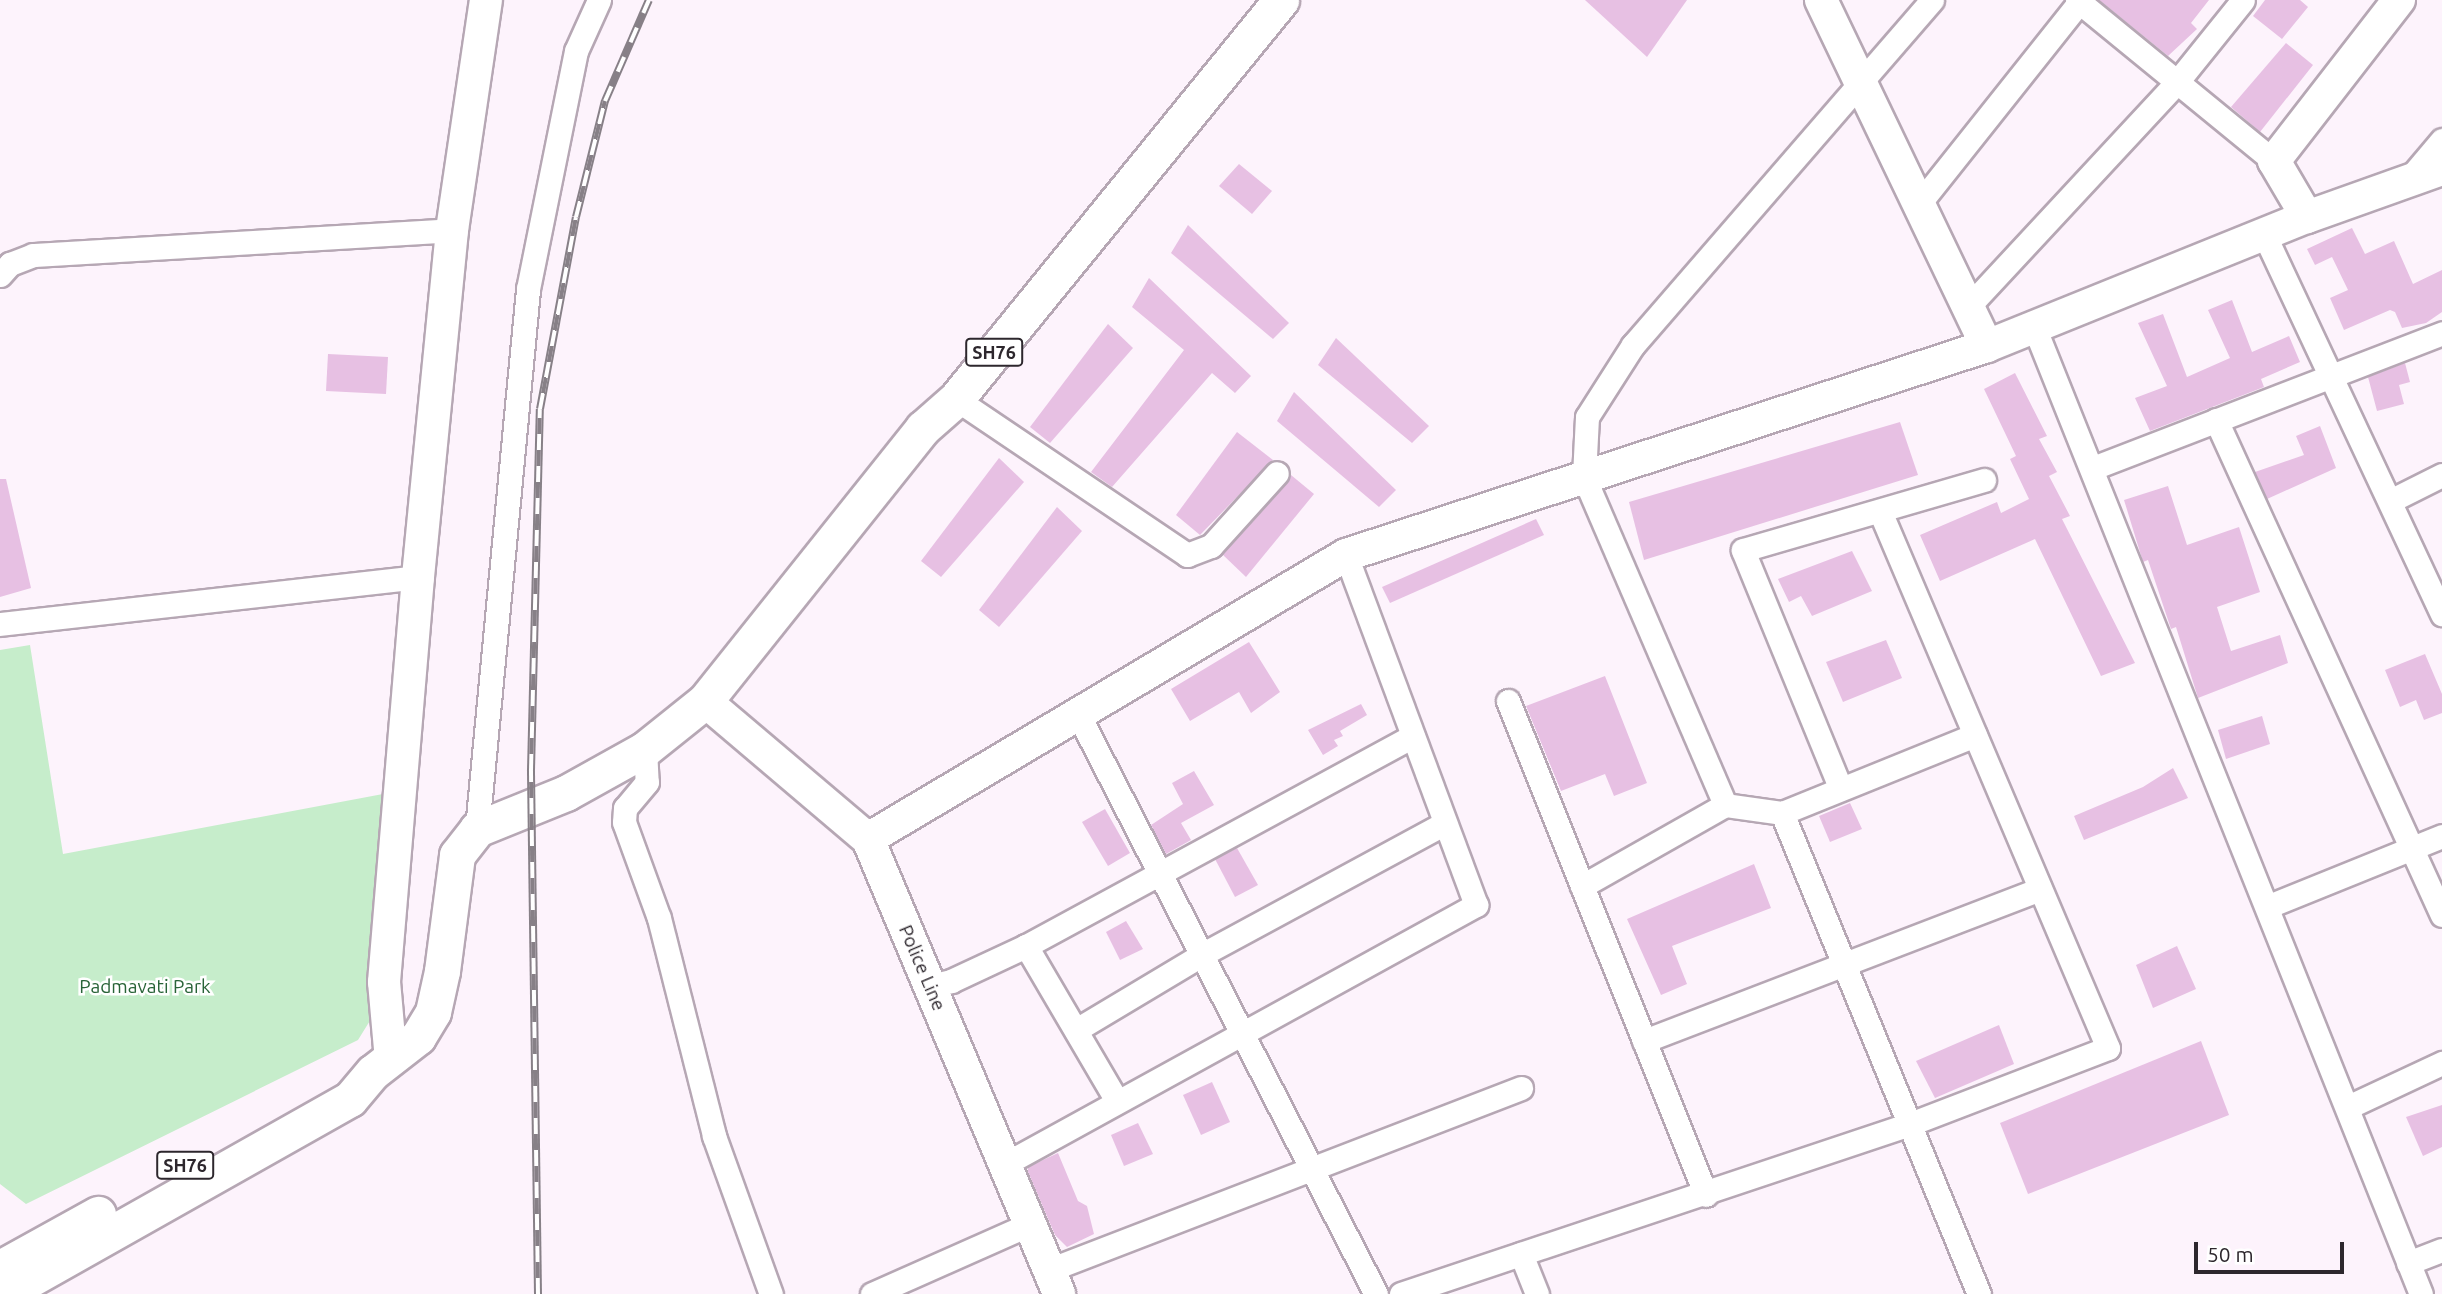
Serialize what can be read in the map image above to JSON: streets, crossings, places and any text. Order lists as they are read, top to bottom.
{
  "streets": {
    "main road": ["SH76"],
    "street": ["Police Line"]
  },
  "crossings": [
    ["SH76", "Police Line"]
  ],
  "parks": ["Padmavati Park"],
  "scale_bar": "50 m"
}
